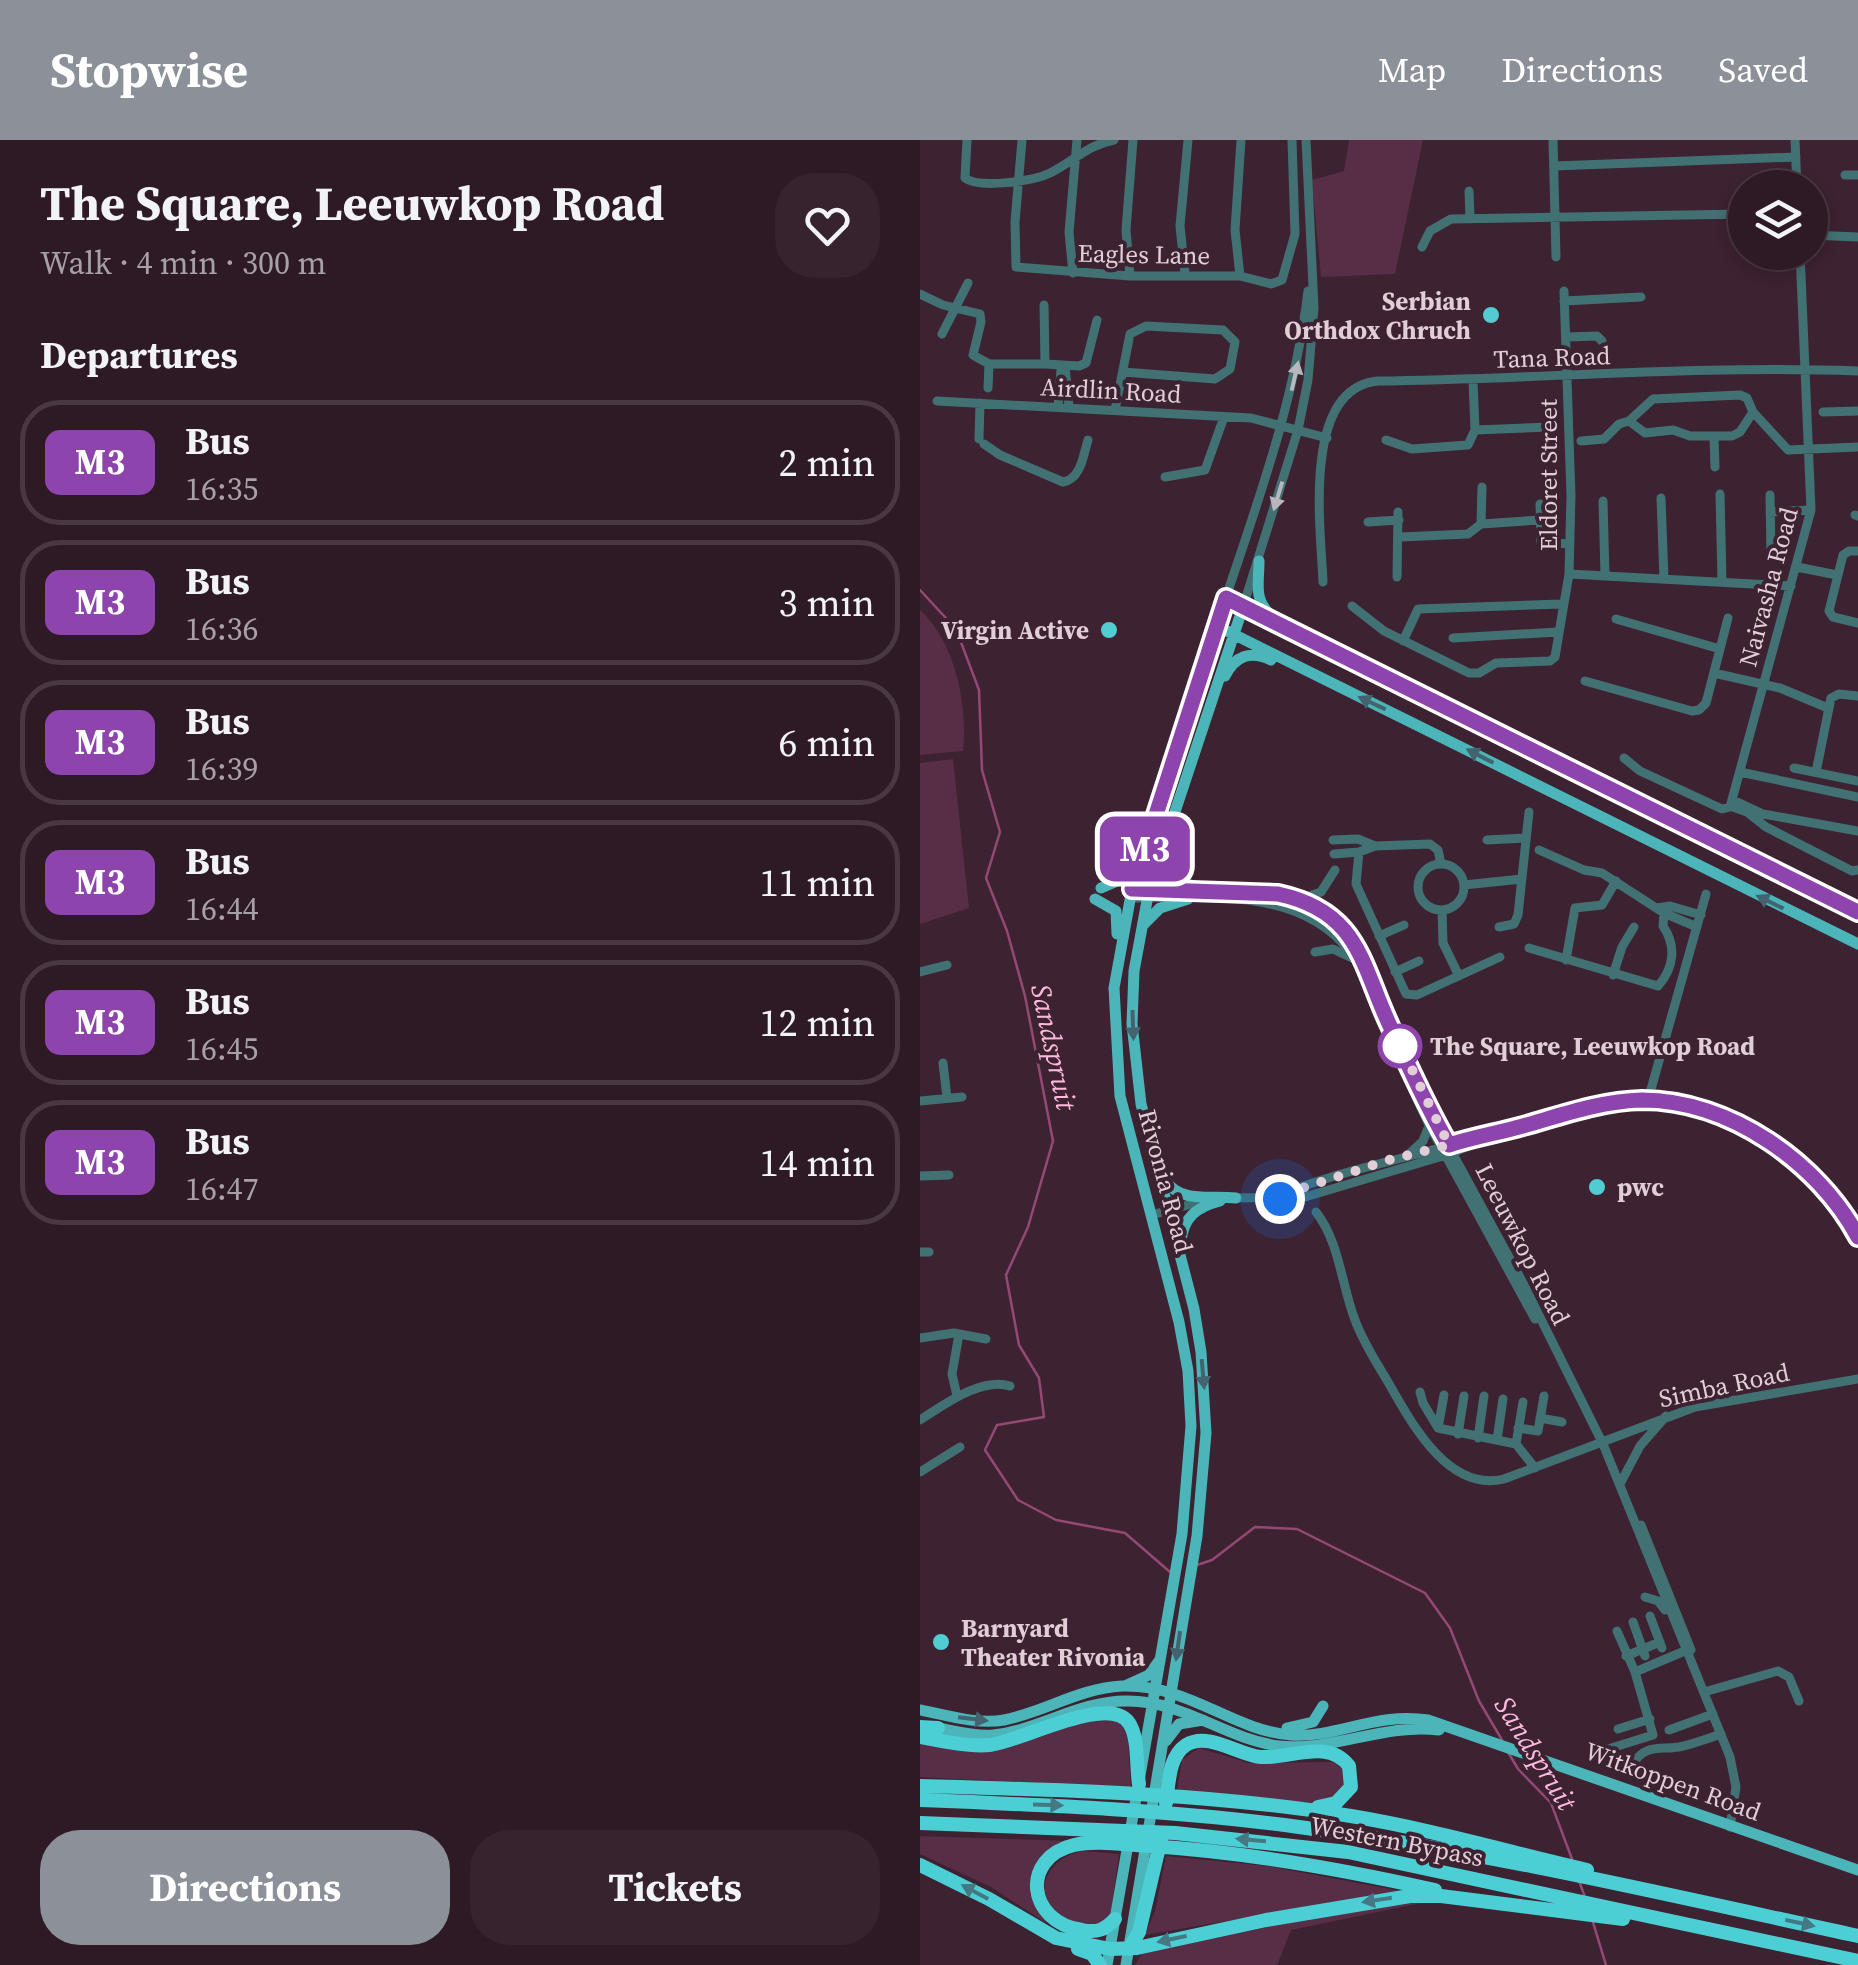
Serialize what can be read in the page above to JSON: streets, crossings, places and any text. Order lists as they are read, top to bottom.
{
  "streets": {
    "highway": ["Western Bypass"],
    "main road": ["Rivonia Road", "Witkoppen Road"],
    "street": [
      "Eagles Lane",
      "Tana Road",
      "Airdlin Road",
      "Eldoret Street",
      "Naivasha Road",
      "Leeuwkop Road",
      "Simba Road"
    ]
  },
  "crossings": [
    ["Tana Road", "Eldoret Street"],
    ["Tana Road", "Naivasha Road"],
    ["Airdlin Road", "Rivonia Road"],
    ["Rivonia Road", "Leeuwkop Road"],
    ["Rivonia Road", "Witkoppen Road"],
    ["Leeuwkop Road", "Simba Road"],
    ["Leeuwkop Road", "Witkoppen Road"]
  ],
  "water": ["Sandspruit"],
  "places": [
    "Serbian Orthdox Chruch",
    "Virgin Active",
    "The Square, Leeuwkop Road",
    "pwc",
    "Barnyard Theater Rivonia"
  ],
  "lines": ["bus line M3"],
  "page": {
    "header": "Stopwise",
    "nav": ["Map", "Directions", "Saved"],
    "heading": [
      ["The Square, Leeuwkop Road", "Walk · 4 min · 300 m"],
      "Departures"
    ],
    "on_map": "M3",
    "list": [
      {
        "mark": "M3",
        "name": "Bus",
        "note": "16:35",
        "value": "2 min"
      },
      {
        "mark": "M3",
        "name": "Bus",
        "note": "16:36",
        "value": "3 min"
      },
      {
        "mark": "M3",
        "name": "Bus",
        "note": "16:39",
        "value": "6 min"
      },
      {
        "mark": "M3",
        "name": "Bus",
        "note": "16:44",
        "value": "11 min"
      },
      {
        "mark": "M3",
        "name": "Bus",
        "note": "16:45",
        "value": "12 min"
      },
      {
        "mark": "M3",
        "name": "Bus",
        "note": "16:47",
        "value": "14 min"
      }
    ],
    "buttons": ["Directions", "Tickets"]
  }
}
